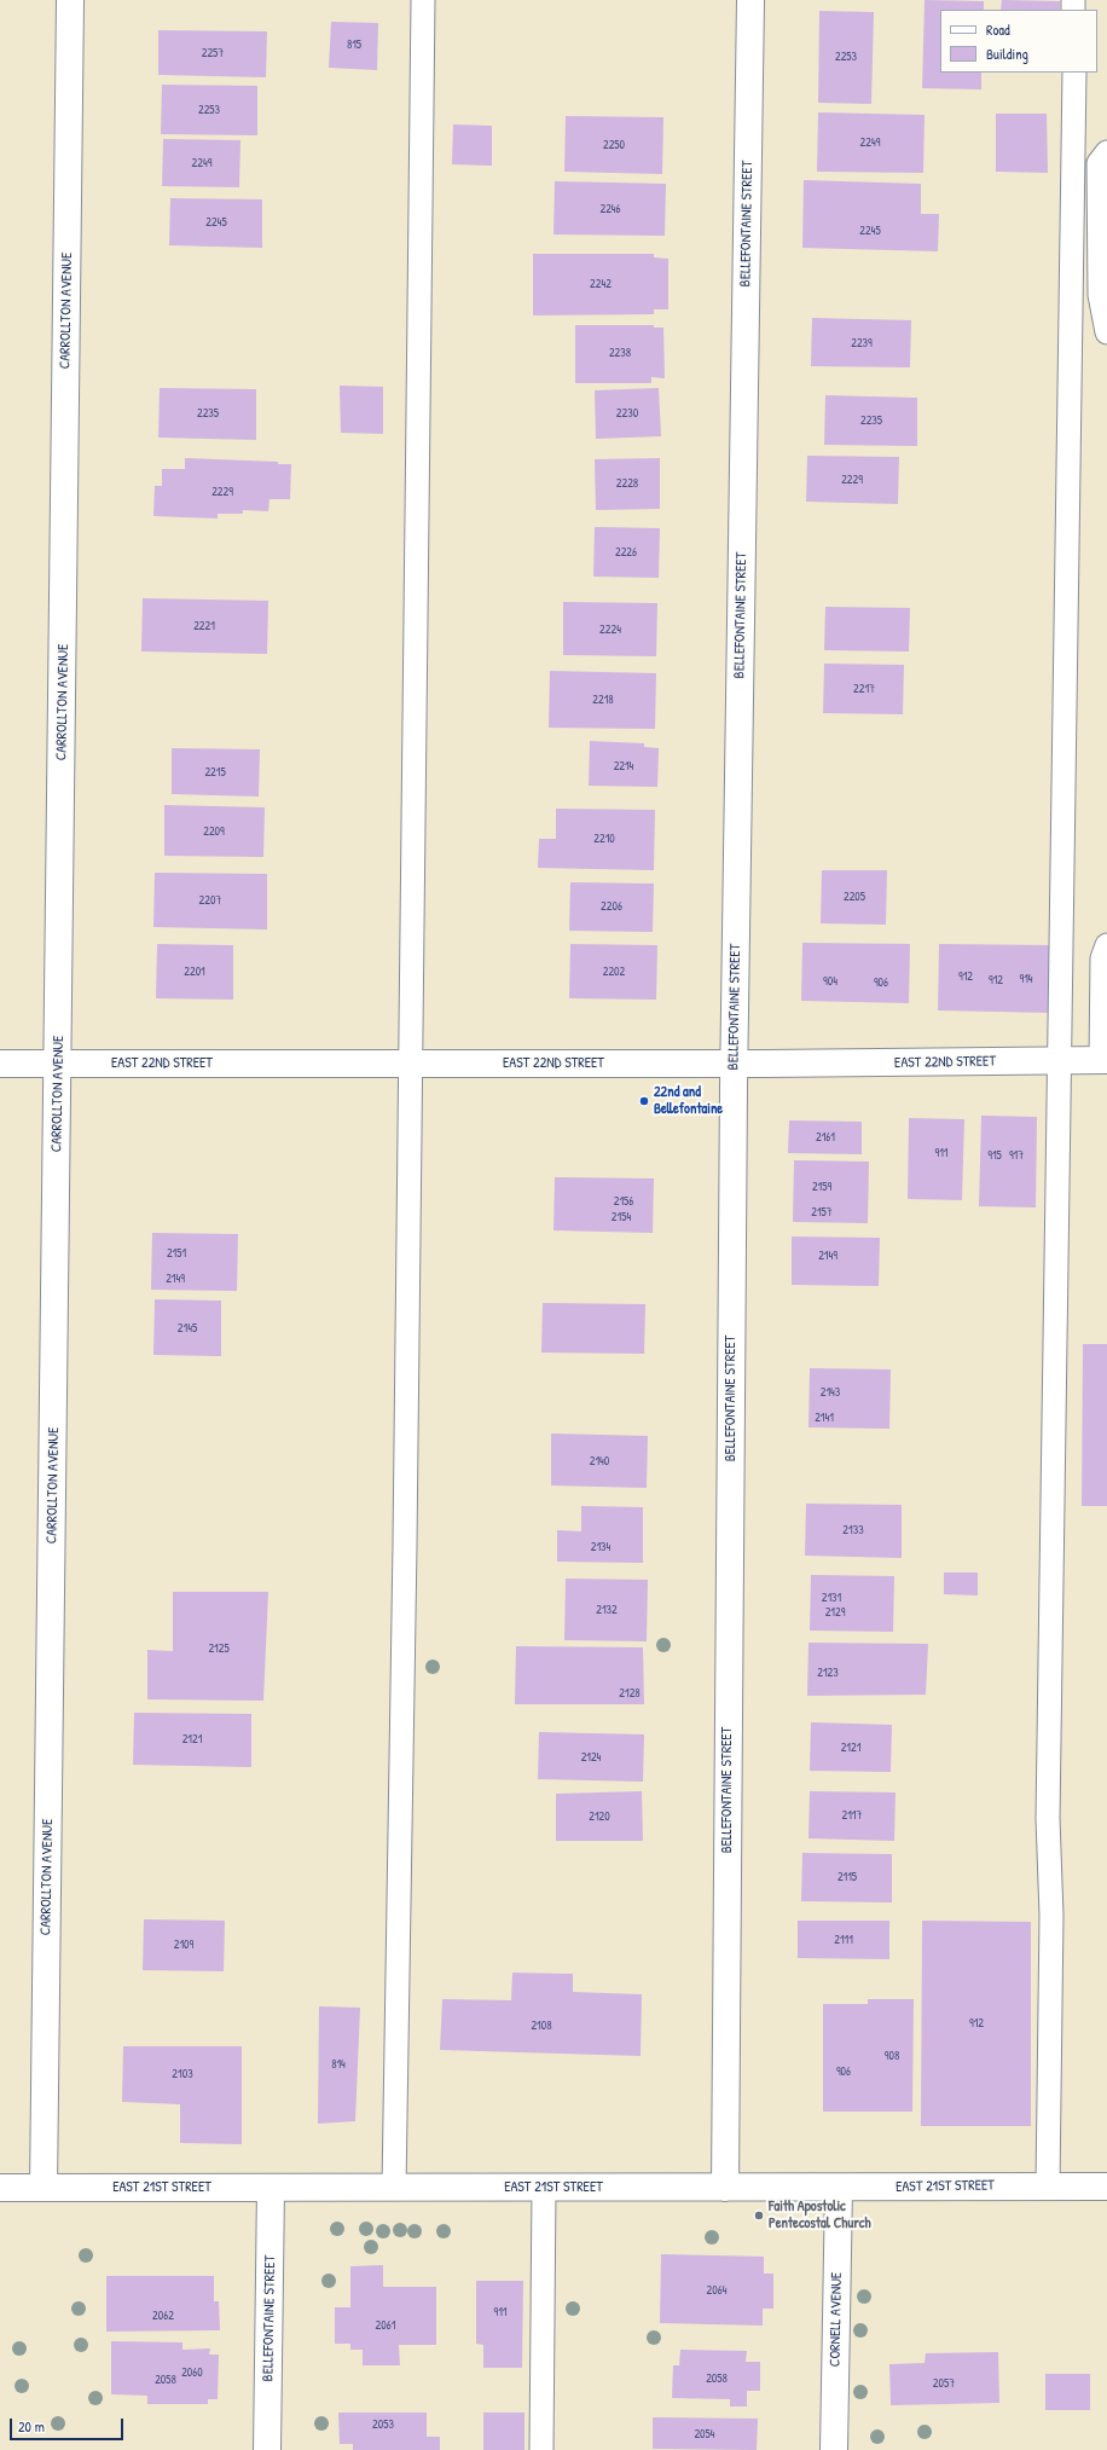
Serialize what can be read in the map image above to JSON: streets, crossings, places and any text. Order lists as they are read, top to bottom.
{
  "streets": {
    "street": [
      "BELLEFONTAINE STREET",
      "CARROLLTON AVENUE",
      "EAST 22ND STREET",
      "EAST 21ST STREET",
      "CORNELL AVENUE"
    ]
  },
  "crossings": [
    ["BELLEFONTAINE STREET", "EAST 22ND STREET"],
    ["BELLEFONTAINE STREET", "EAST 21ST STREET"],
    ["CARROLLTON AVENUE", "EAST 22ND STREET"],
    ["CARROLLTON AVENUE", "EAST 21ST STREET"],
    ["EAST 21ST STREET", "CORNELL AVENUE"]
  ],
  "places": ["22nd and Bellefontaine", "Faith Apostolic Pentecostal Church"],
  "house_numbers": [
    "815",
    "2257",
    "2253",
    "2253",
    "2249",
    "2250",
    "2249",
    "2246",
    "2245",
    "2245",
    "2242",
    "2239",
    "2238",
    "2235",
    "2230",
    "2235",
    "2229",
    "2228",
    "2229",
    "2226",
    "2221",
    "2224",
    "2217",
    "2218",
    "2214",
    "2215",
    "2209",
    "2210",
    "2205",
    "2207",
    "2206",
    "2201",
    "2202",
    "912",
    "914",
    "912",
    "904",
    "906",
    "2161",
    "911",
    "915",
    "917",
    "2159",
    "2156",
    "2157",
    "2154",
    "2151",
    "2149",
    "2149",
    "2145",
    "2143",
    "2141",
    "2140",
    "2133",
    "2134",
    "2131",
    "2132",
    "2129",
    "2125",
    "2123",
    "2128",
    "2121",
    "2121",
    "2124",
    "2117",
    "2120",
    "2115",
    "2111",
    "2109",
    "912",
    "2108",
    "908",
    "814",
    "906",
    "2103",
    "2064",
    "911",
    "2062",
    "2061",
    "2060",
    "2058",
    "2058",
    "2057",
    "2053",
    "2054"
  ],
  "legend": ["Road", "Building"],
  "scale_bar": "20 m"
}
